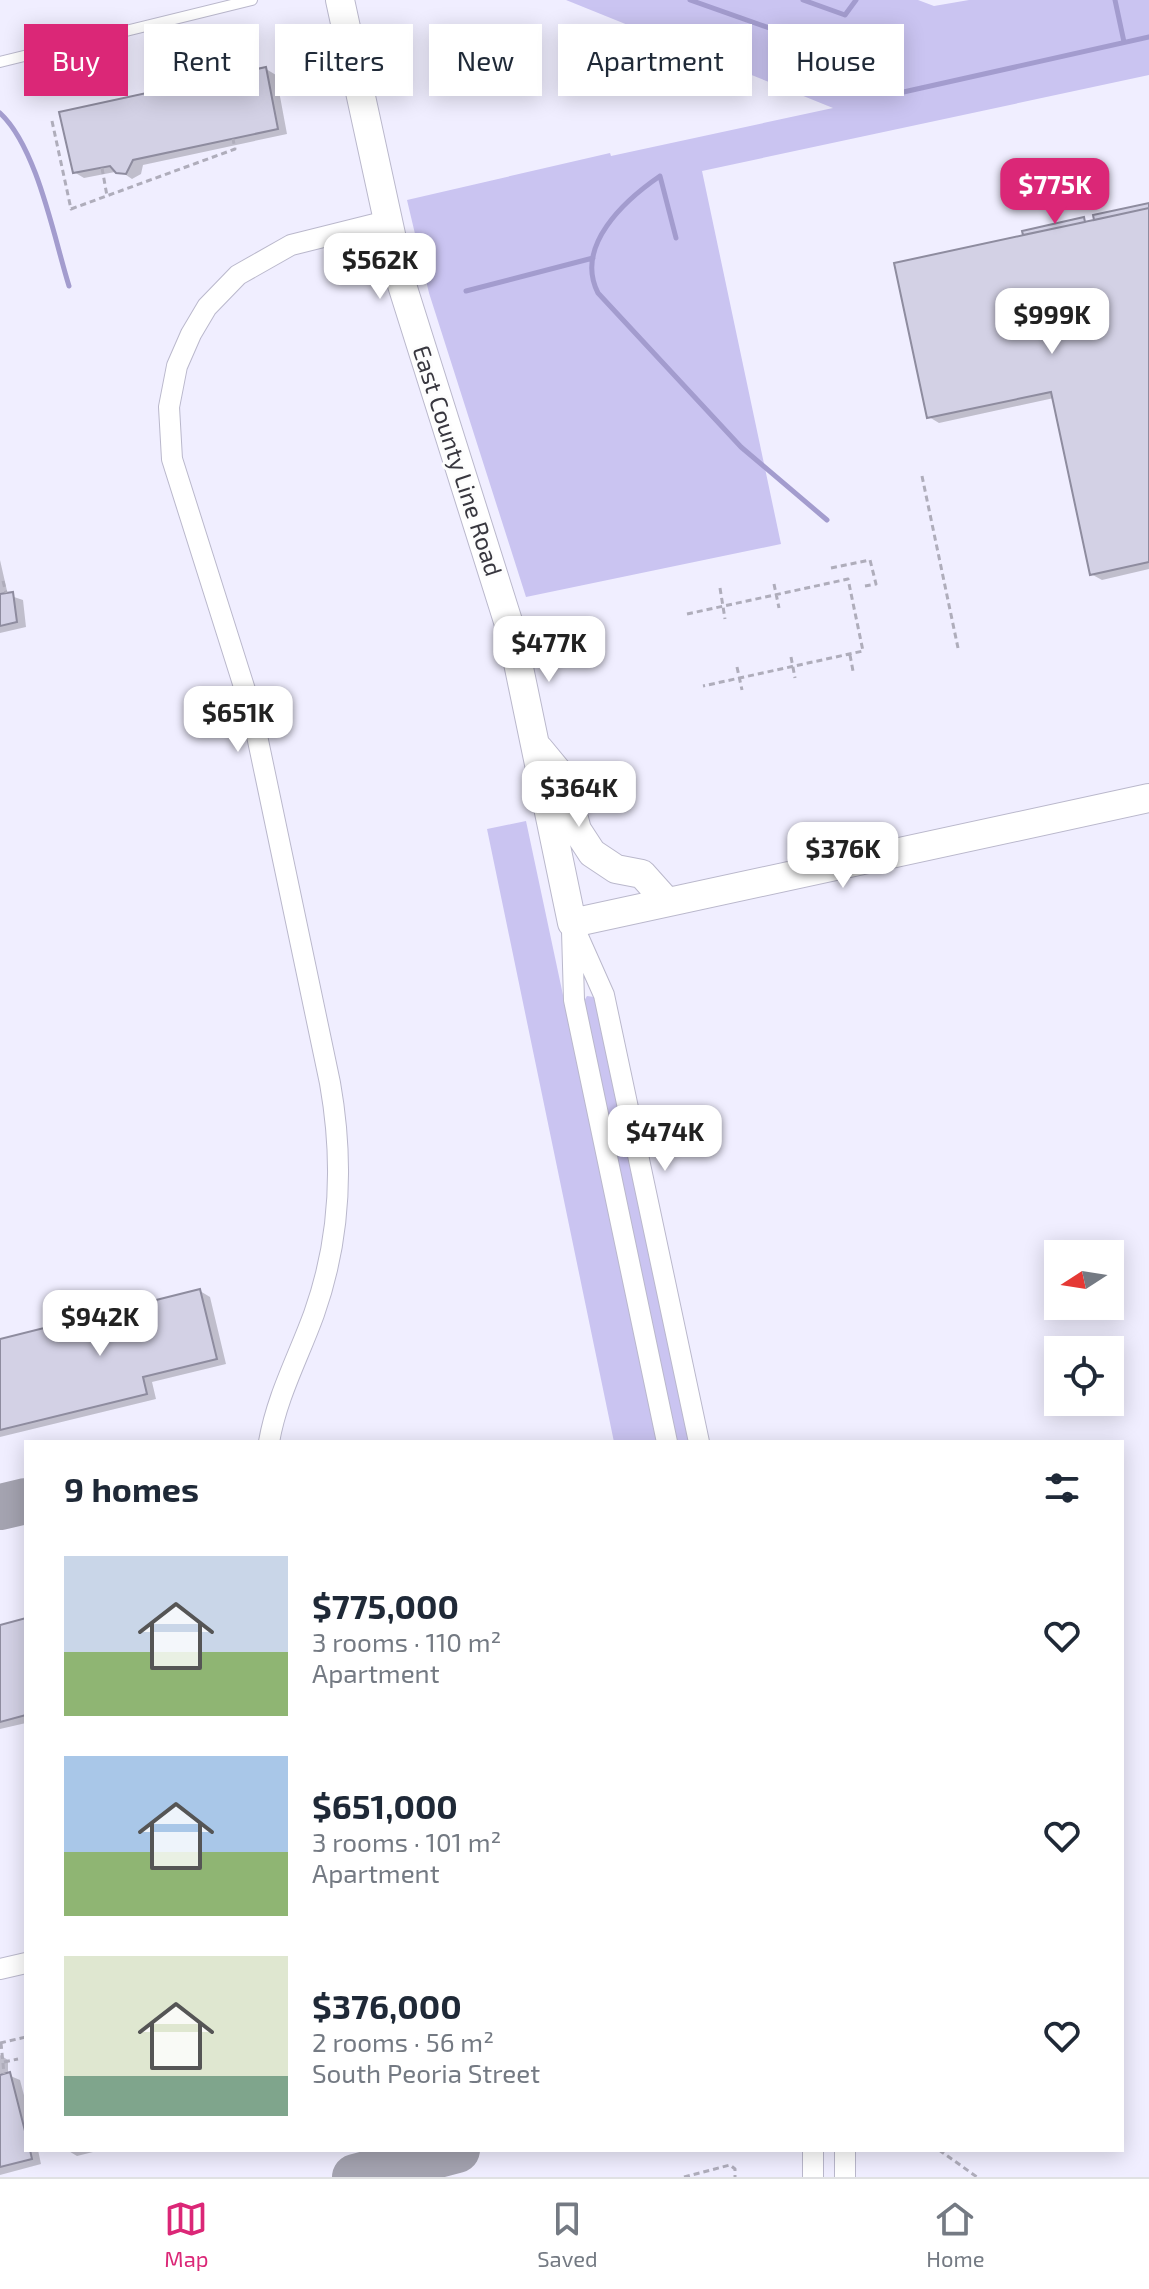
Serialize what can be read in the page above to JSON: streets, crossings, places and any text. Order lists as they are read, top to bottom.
{
  "streets": {
    "main road": ["East County Line Road"]
  },
  "north": "left",
  "page": {
    "chip": [
      "Buy",
      "Rent",
      "Filters",
      "New",
      "Apartment",
      "House"
    ],
    "price": [
      "$775K",
      "$562K",
      "$999K",
      "$477K",
      "$651K",
      "$364K",
      "$376K",
      "$474K",
      "$942K"
    ],
    "heading": "9 homes",
    "list": [
      {
        "name": "$775,000",
        "note": "3 rooms · 110 m² · Apartment"
      },
      {
        "name": "$651,000",
        "note": "3 rooms · 101 m² · Apartment"
      },
      {
        "name": "$376,000",
        "note": "2 rooms · 56 m² · South Peoria Street"
      }
    ],
    "tabs": ["Map", "Saved", "Home"]
  }
}
